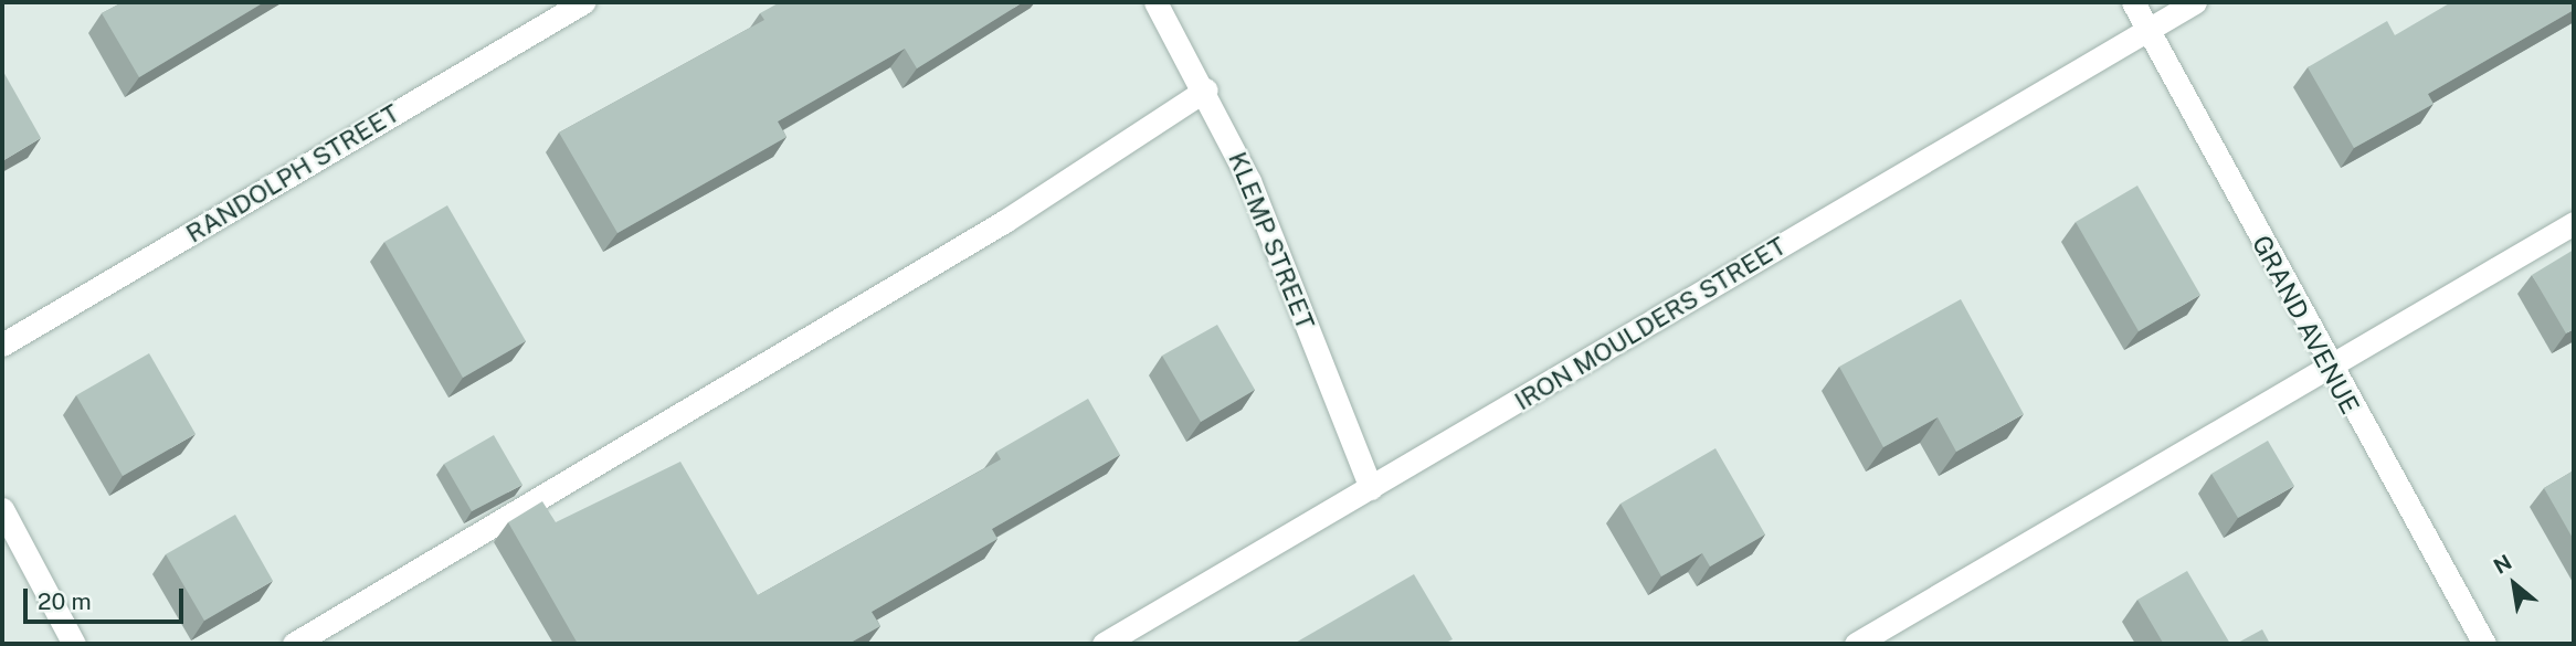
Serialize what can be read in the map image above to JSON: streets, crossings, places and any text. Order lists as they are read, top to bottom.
{
  "streets": {
    "street": [
      "RANDOLPH STREET",
      "KLEMP STREET",
      "IRON MOULDERS STREET",
      "GRAND AVENUE"
    ]
  },
  "crossings": [
    ["KLEMP STREET", "IRON MOULDERS STREET"],
    ["IRON MOULDERS STREET", "GRAND AVENUE"]
  ],
  "scale_bar": "20 m",
  "north": "top left"
}
